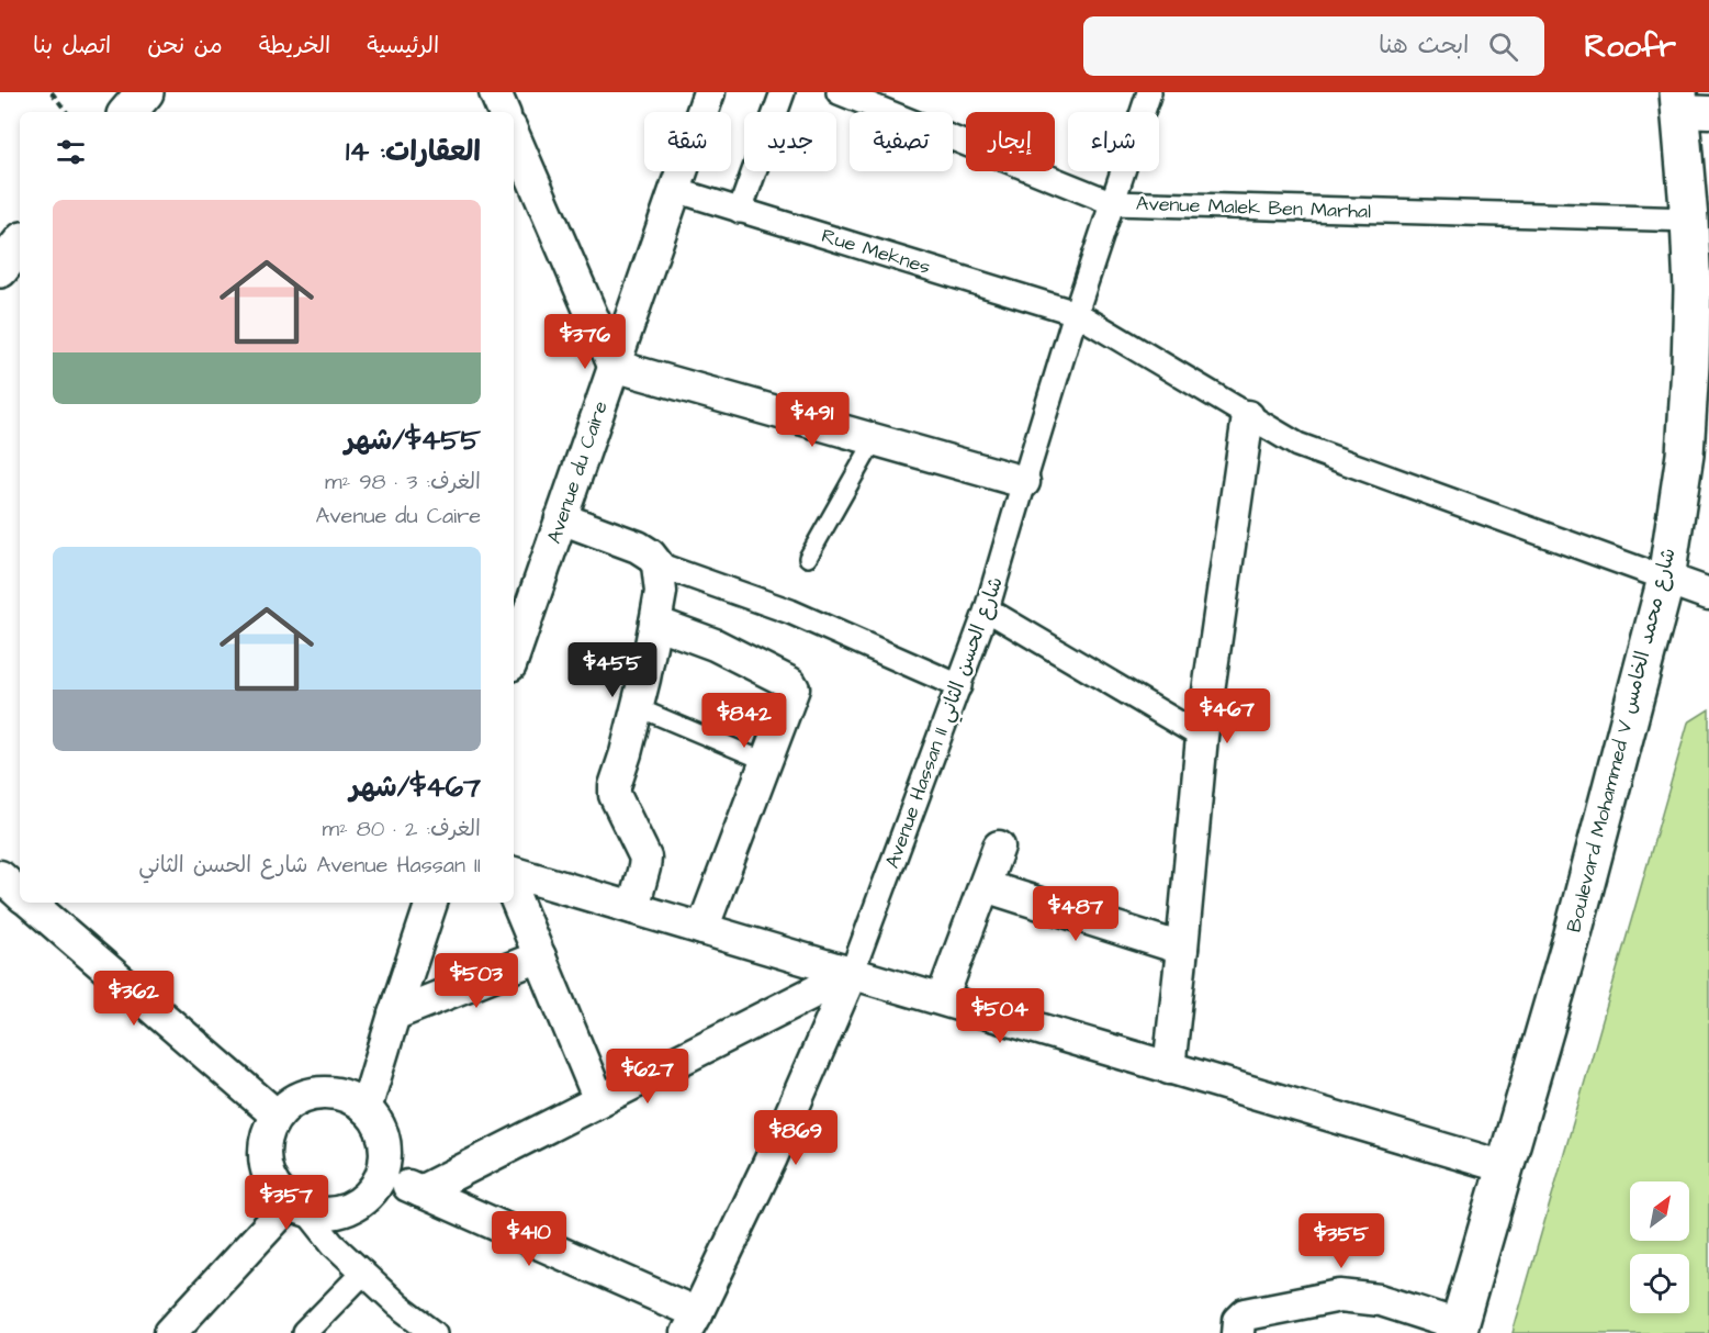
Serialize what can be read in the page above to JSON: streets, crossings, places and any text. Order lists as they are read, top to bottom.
{
  "streets": {
    "street": [
      "Avenue Malek Ben Marhal",
      "Rue Meknes",
      "Avenue du Caire",
      "Avenue Hassan II شارع الحسن الثاني",
      "Boulevard Mohammed V شارع محمد الخامس"
    ]
  },
  "crossings": [
    ["Avenue Malek Ben Marhal", "Avenue Hassan II شارع الحسن الثاني"],
    ["Avenue Malek Ben Marhal", "Boulevard Mohammed V شارع محمد الخامس"],
    ["Rue Meknes", "Avenue du Caire"],
    ["Rue Meknes", "Avenue Hassan II شارع الحسن الثاني"],
    ["Rue Meknes", "Boulevard Mohammed V شارع محمد الخامس"]
  ],
  "north": "top right",
  "page": {
    "header": "Roofr",
    "search": "ابحث هنا",
    "nav": [
      "الرئيسية",
      "الخريطة",
      "من نحن",
      "اتصل بنا"
    ],
    "chip": [
      "شراء",
      "إيجار",
      "تصفية",
      "جديد",
      "شقة"
    ],
    "heading": "العقارات: 14",
    "list": [
      {
        "name": "$455/شهر",
        "note": "الغرف: 3 · 98 m² · Avenue du Caire"
      },
      {
        "name": "$467/شهر",
        "note": "الغرف: 2 · 80 m² · Avenue Hassan II شارع الحسن الثاني"
      }
    ],
    "price": [
      "$376",
      "$491",
      "$455",
      "$467",
      "$842",
      "$487",
      "$503",
      "$362",
      "$504",
      "$627",
      "$869",
      "$357",
      "$410",
      "$355"
    ]
  }
}
